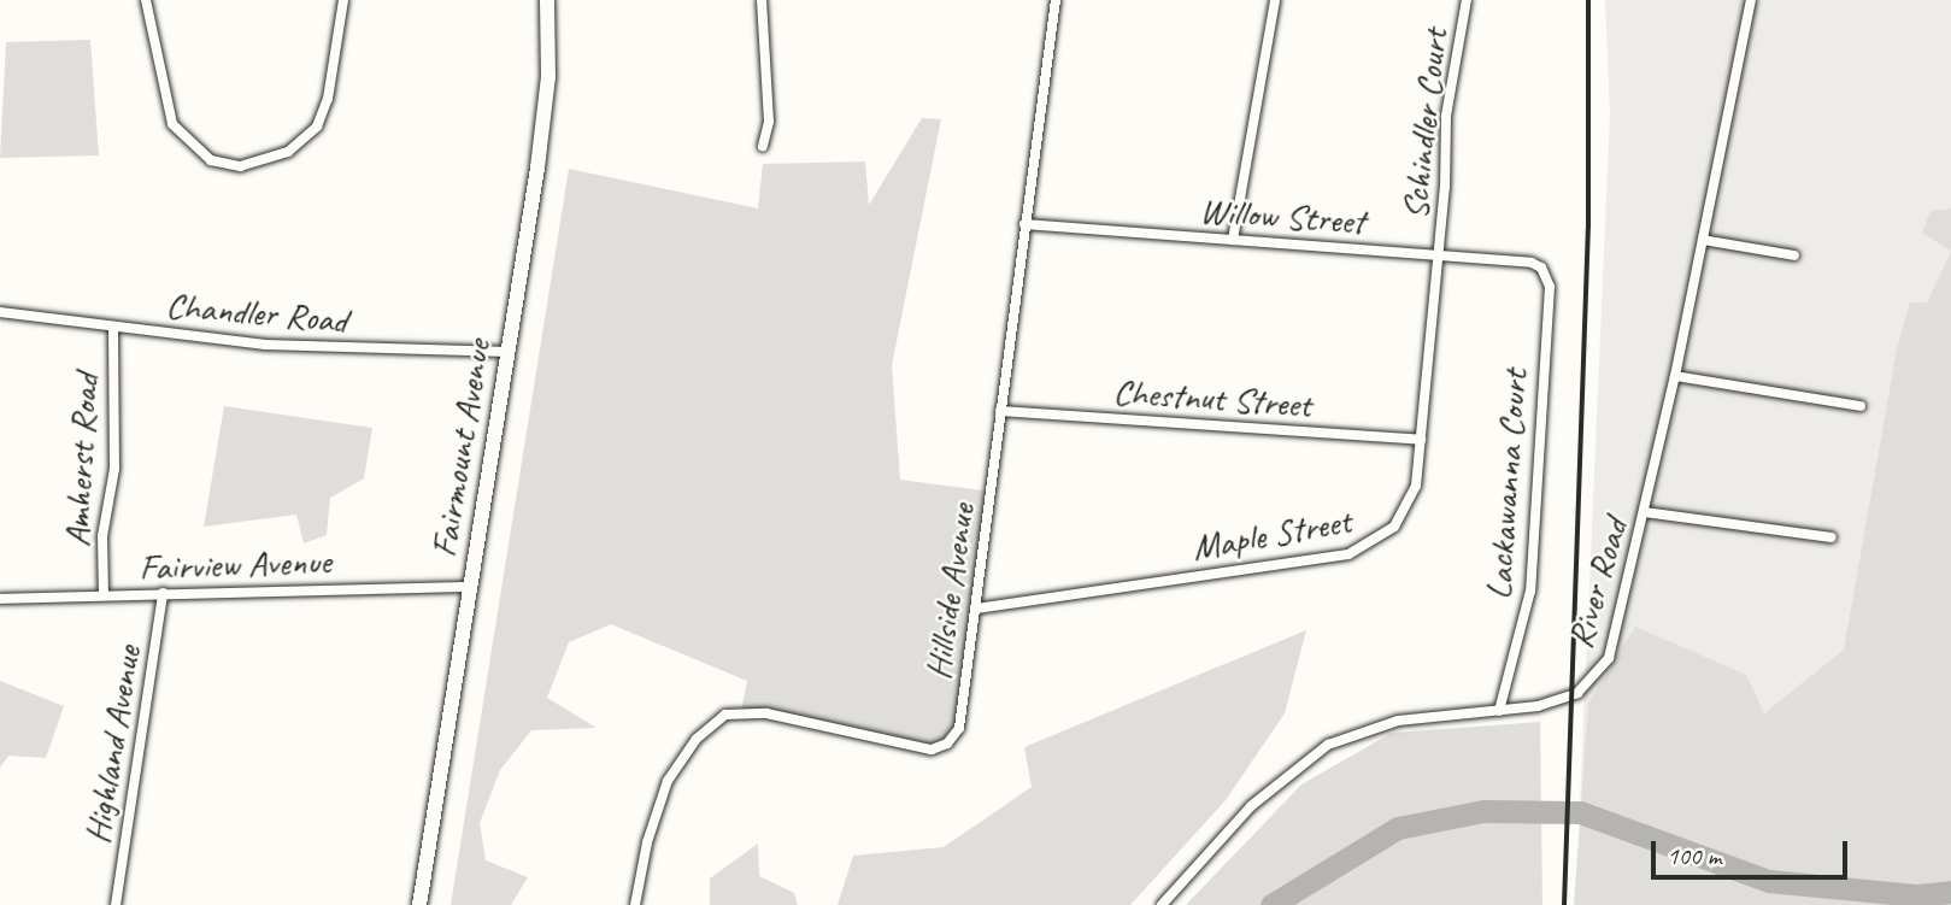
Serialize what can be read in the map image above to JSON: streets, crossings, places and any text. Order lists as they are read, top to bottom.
{
  "streets": {
    "main road": ["Fairmount Avenue"],
    "street": [
      "Schindler Court",
      "Willow Street",
      "Chandler Road",
      "Chestnut Street",
      "Amherst Road",
      "Lackawanna Court",
      "Maple Street",
      "Fairview Avenue",
      "River Road",
      "Hillside Avenue",
      "Highland Avenue"
    ]
  },
  "crossings": [
    ["Schindler Court", "Willow Street"],
    ["Schindler Court", "Maple Street"],
    ["Willow Street", "Lackawanna Court"],
    ["Willow Street", "Maple Street"],
    ["Willow Street", "Hillside Avenue"],
    ["Chandler Road", "Fairmount Avenue"],
    ["Chandler Road", "Amherst Road"],
    ["Chestnut Street", "Maple Street"],
    ["Chestnut Street", "Hillside Avenue"],
    ["Fairmount Avenue", "Fairview Avenue"],
    ["Amherst Road", "Fairview Avenue"],
    ["Lackawanna Court", "River Road"],
    ["Maple Street", "Hillside Avenue"],
    ["Fairview Avenue", "Highland Avenue"]
  ],
  "scale_bar": "100 m"
}
